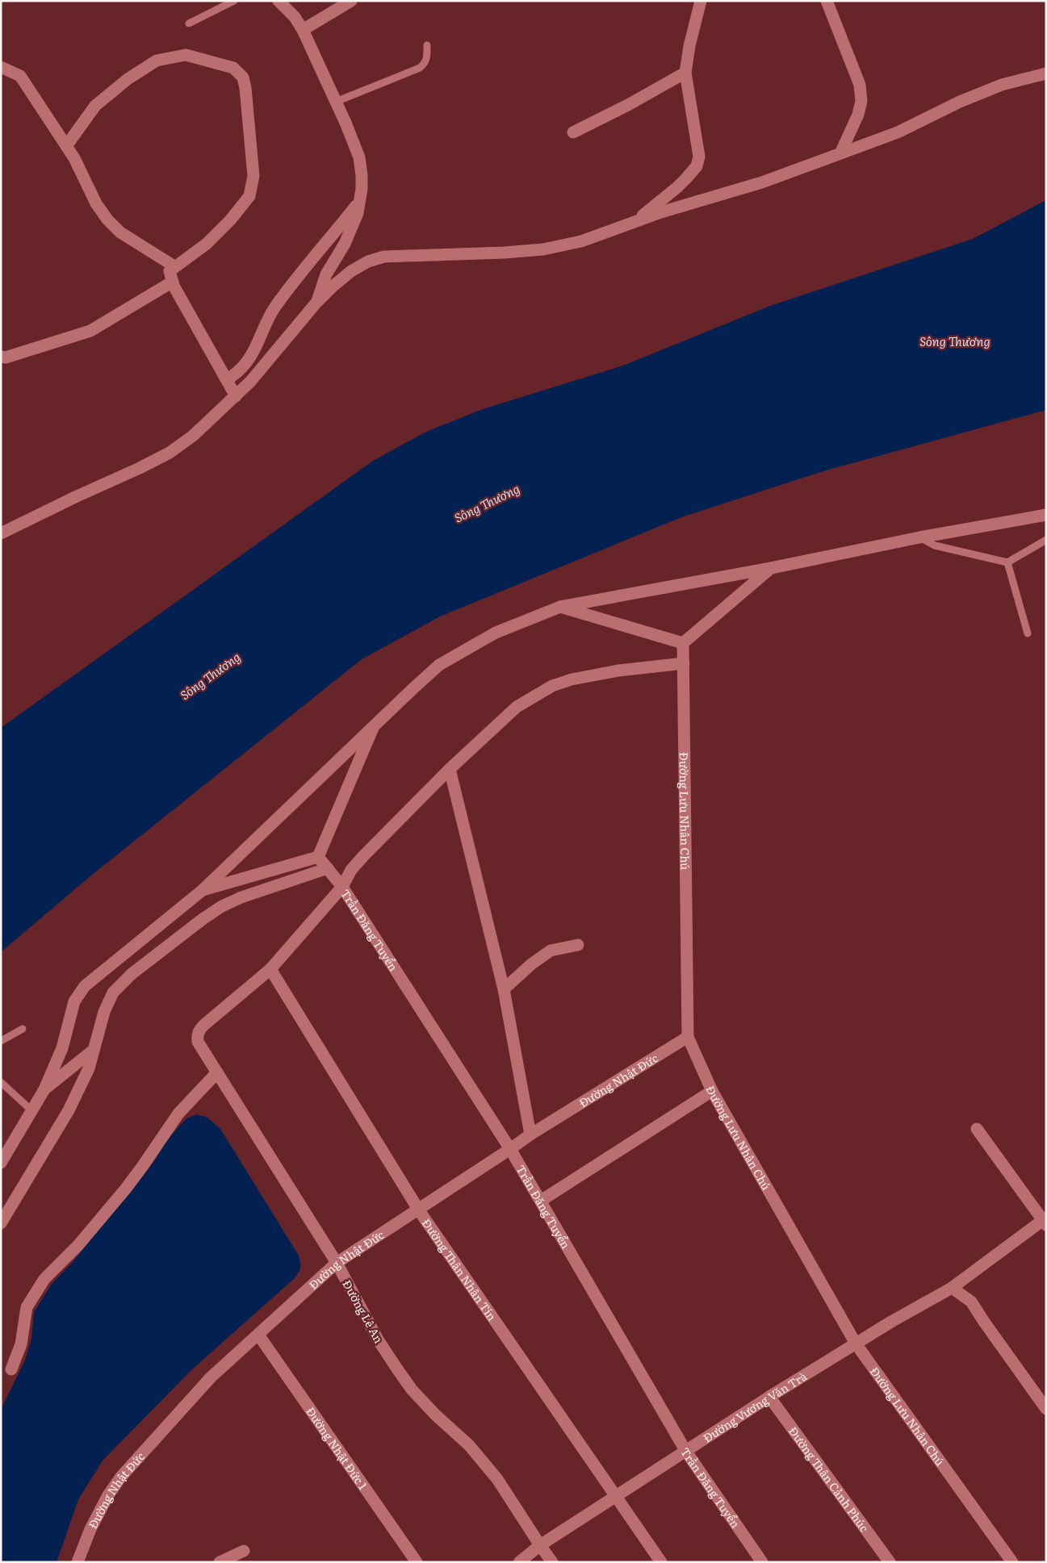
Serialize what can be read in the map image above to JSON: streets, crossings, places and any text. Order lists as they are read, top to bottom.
{
  "streets": {
    "street": [
      "Đường Lưu Nhân Chú",
      "Trần Đăng Tuyển",
      "Đường Nhật Đức",
      "Đường Thân Nhân Tín",
      "Đường Lê An",
      "Đường Vương Văn Trà",
      "Đường Nhật Đức 1",
      "Đường Thân Cảnh Phúc"
    ]
  },
  "crossings": [
    ["Đường Lưu Nhân Chú", "Đường Nhật Đức"],
    ["Đường Lưu Nhân Chú", "Đường Vương Văn Trà"],
    ["Trần Đăng Tuyển", "Đường Nhật Đức"],
    ["Trần Đăng Tuyển", "Đường Vương Văn Trà"],
    ["Đường Nhật Đức", "Đường Thân Nhân Tín"],
    ["Đường Nhật Đức", "Đường Lê An"],
    ["Đường Nhật Đức", "Đường Nhật Đức 1"],
    ["Đường Thân Nhân Tín", "Đường Lê An"],
    ["Đường Thân Nhân Tín", "Đường Vương Văn Trà"],
    ["Đường Lê An", "Đường Vương Văn Trà"],
    ["Đường Vương Văn Trà", "Đường Thân Cảnh Phúc"]
  ],
  "water": ["Sông Thương"]
}
